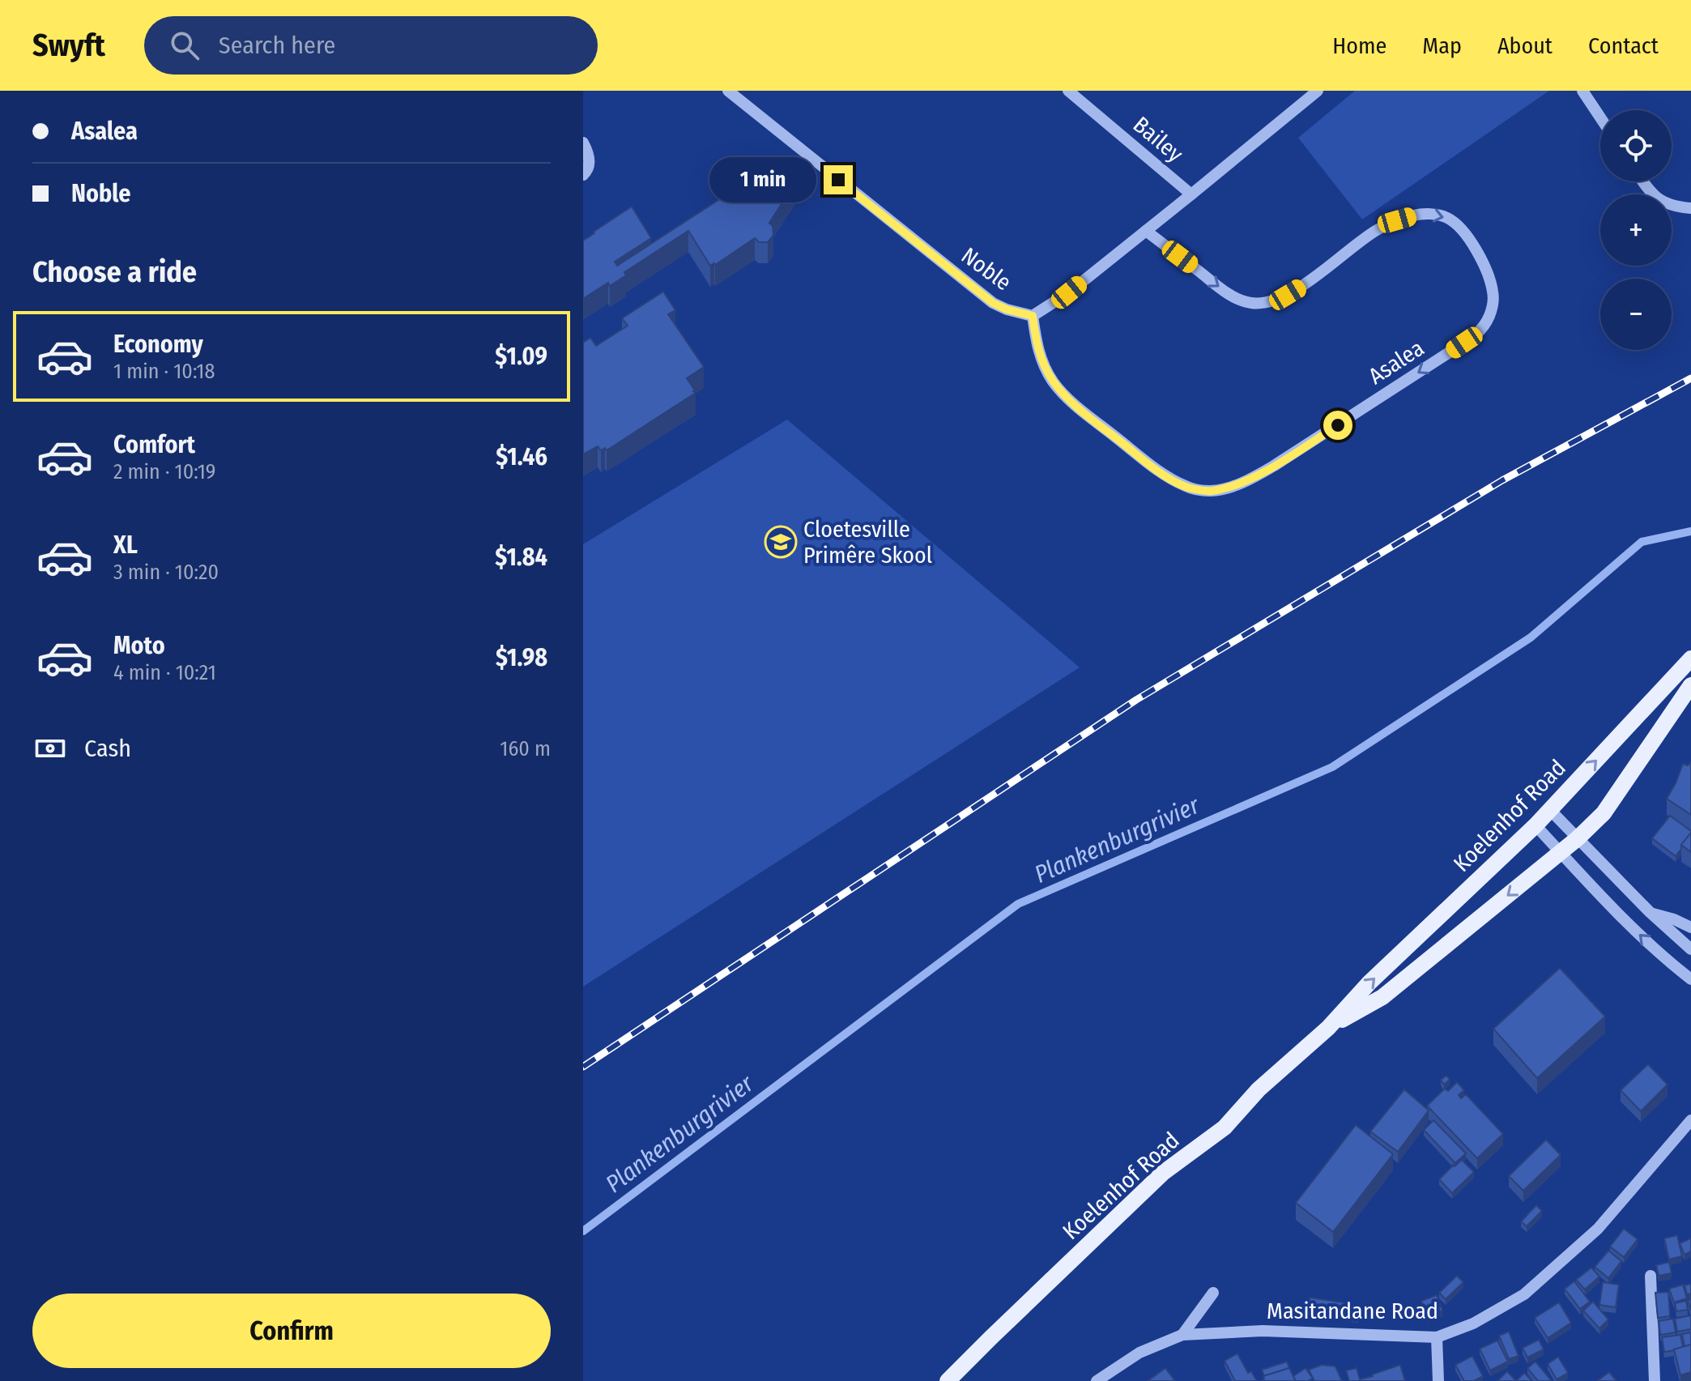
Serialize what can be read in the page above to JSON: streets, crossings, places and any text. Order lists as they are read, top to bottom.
{
  "streets": {
    "main road": ["Koelenhof Road"],
    "street": [
      "Bailey",
      "Noble",
      "Asalea",
      "Masitandane Road"
    ]
  },
  "crossings": [
    ["Noble", "Asalea"]
  ],
  "water": ["Plankenburgrivier"],
  "places": {
    "school or university": ["Cloetesville Primêre Skool"]
  },
  "page": {
    "header": "Swyft",
    "search": "Search here",
    "nav": [
      "Home",
      "Map",
      "About",
      "Contact"
    ],
    "banner": ["Asalea", "Noble"],
    "map_buttons": ["+", "−"],
    "bubble": "1 min",
    "heading": "Choose a ride",
    "list": [
      {
        "name": "Economy",
        "note": "1 min · 10:18",
        "value": "$1.09"
      },
      {
        "name": "Comfort",
        "note": "2 min · 10:19",
        "value": "$1.46"
      },
      {
        "name": "XL",
        "note": "3 min · 10:20",
        "value": "$1.84"
      },
      {
        "name": "Moto",
        "note": "4 min · 10:21",
        "value": "$1.98"
      }
    ],
    "pay": ["Cash", "160 m"],
    "buttons": "Confirm"
  }
}
